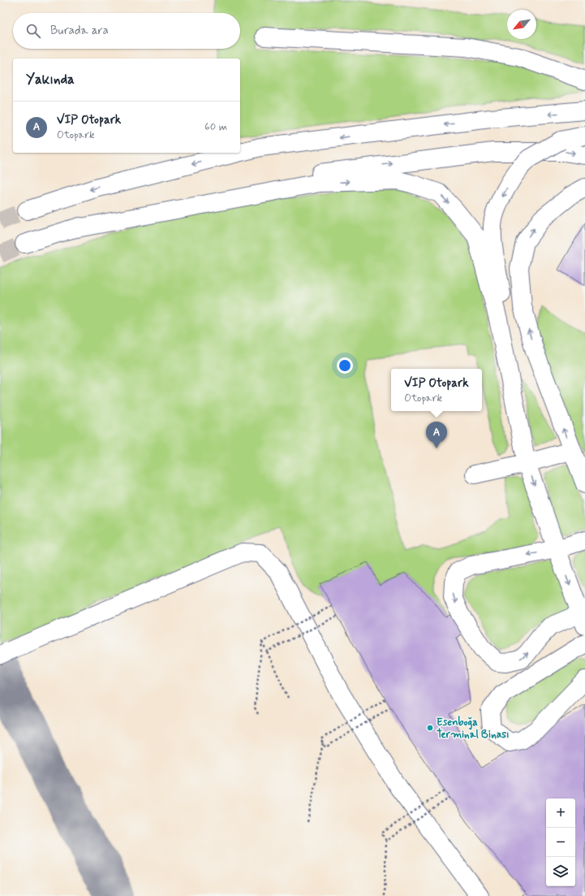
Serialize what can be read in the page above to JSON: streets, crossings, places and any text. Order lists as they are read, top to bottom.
{
  "places": ["Esenboğa Terminal Binası"],
  "north": "bottom left",
  "page": {
    "search": "Burada ara",
    "heading": "Yakında",
    "list": [
      {
        "mark": "A",
        "name": "VIP Otopark",
        "note": "Otopark",
        "value": "60 m"
      }
    ],
    "popup": ["VIP Otopark", "Otopark"],
    "pins": "A",
    "map_buttons": ["+", "−"]
  }
}
